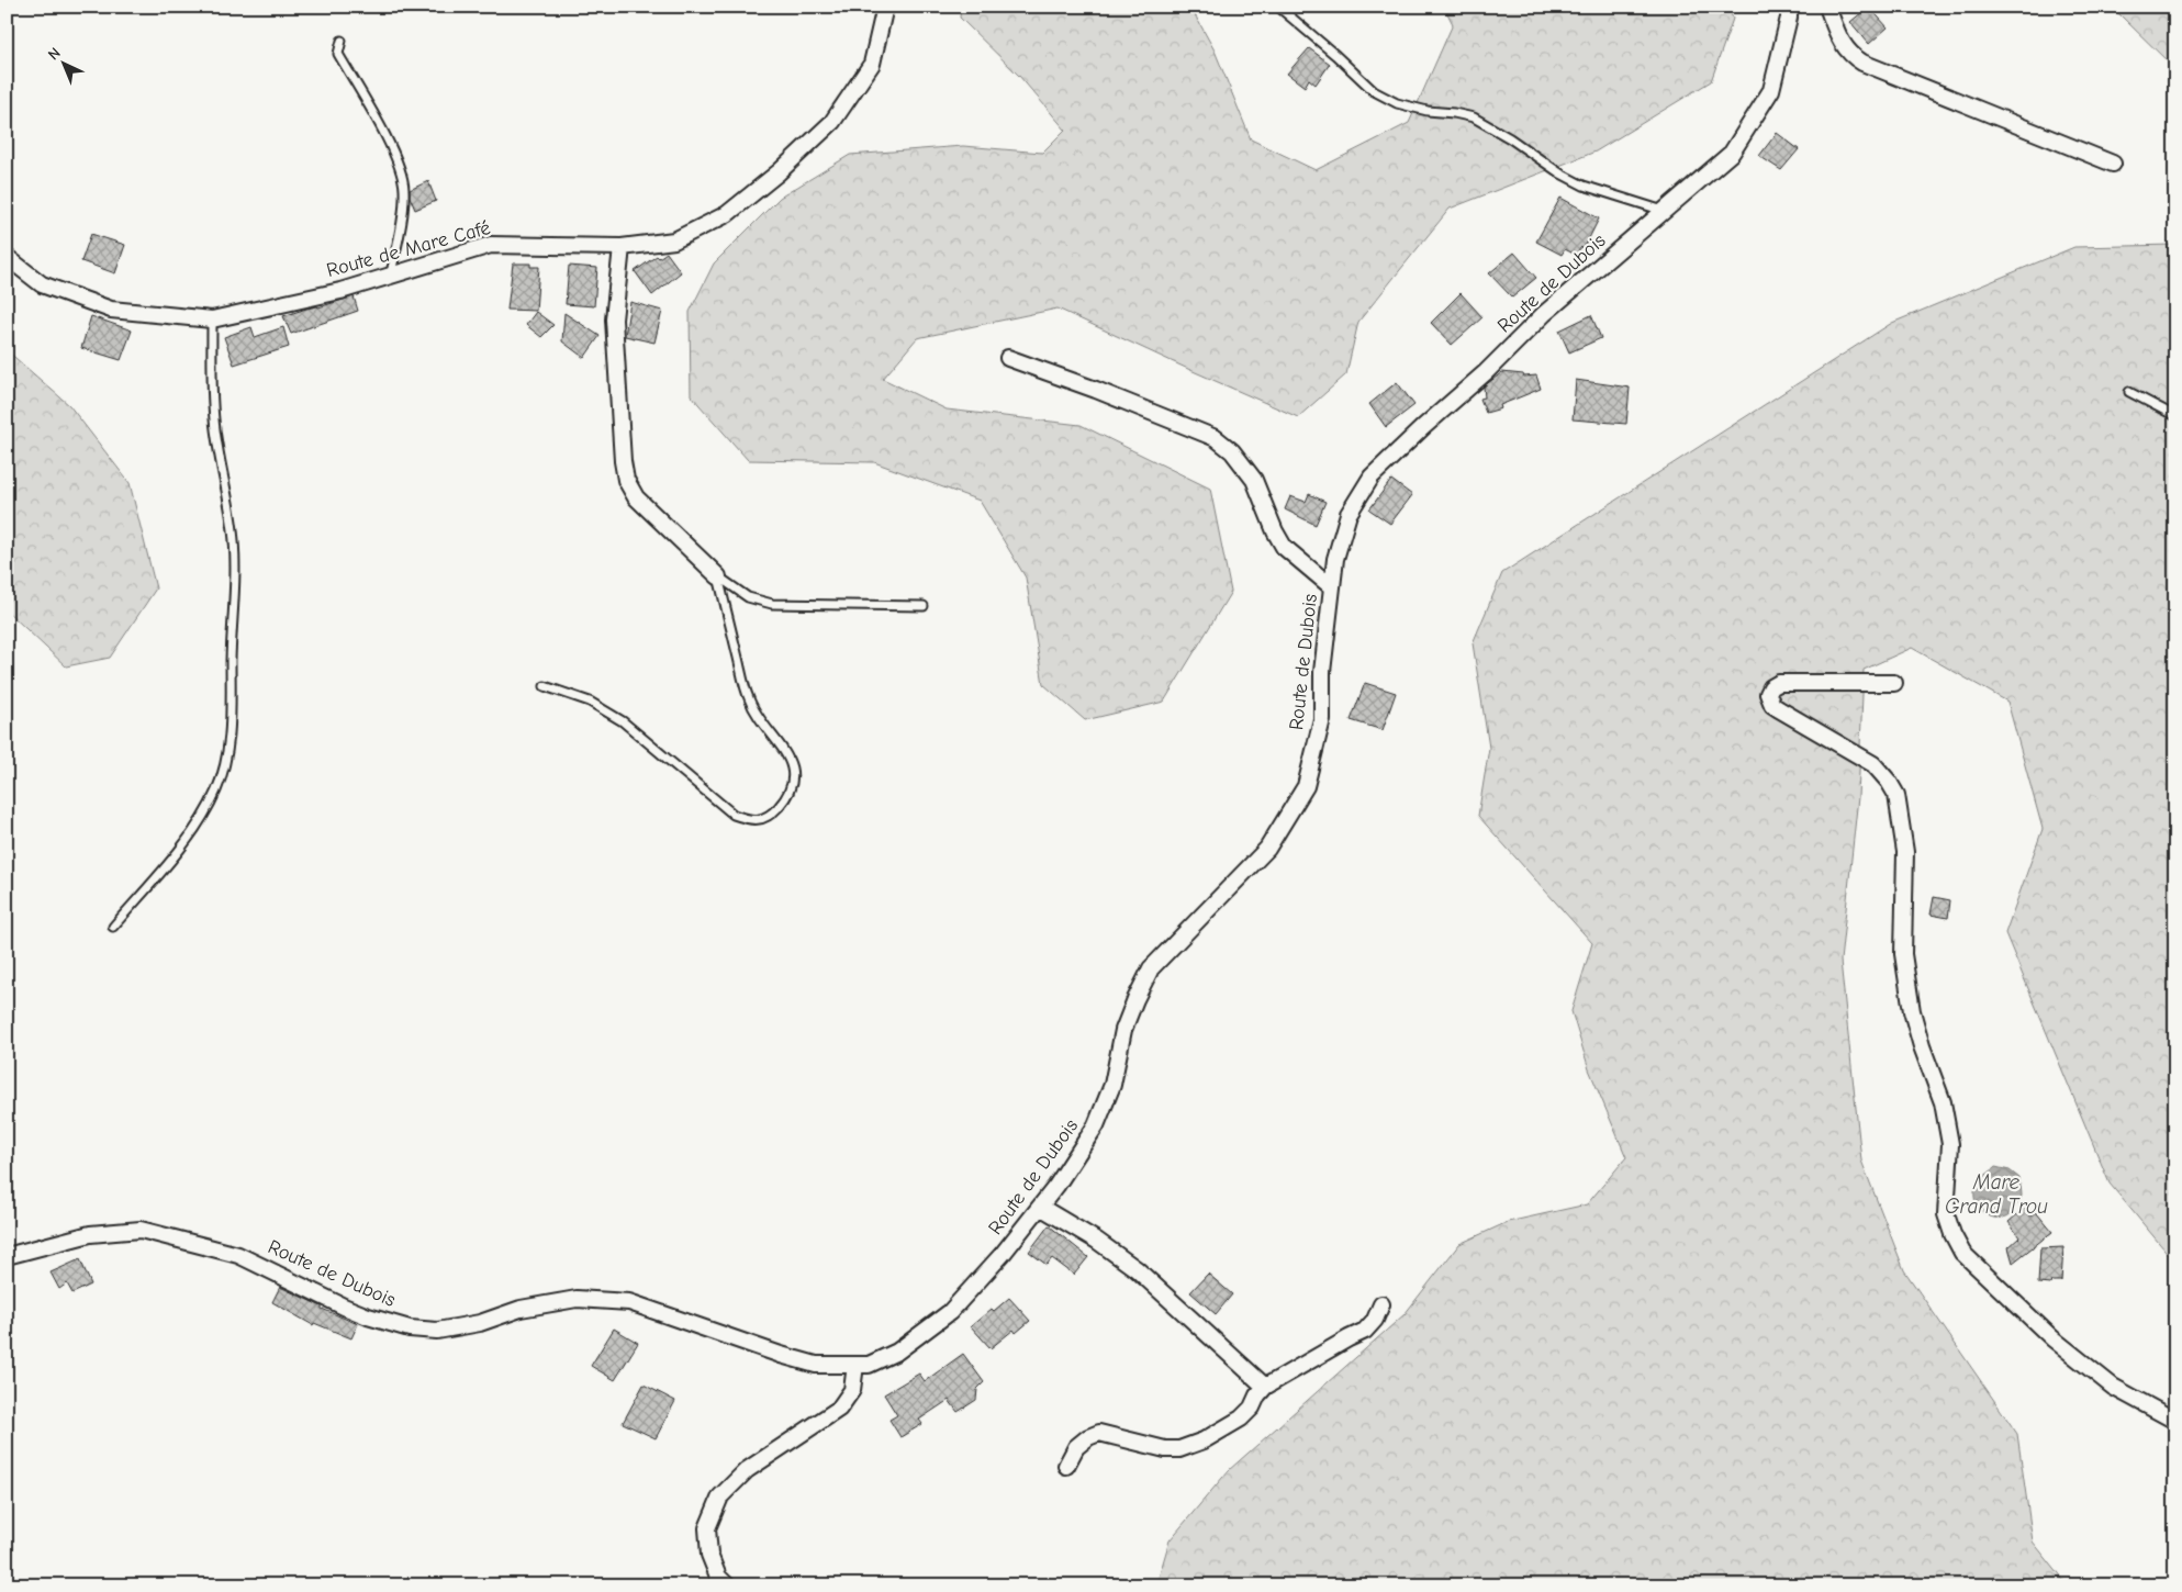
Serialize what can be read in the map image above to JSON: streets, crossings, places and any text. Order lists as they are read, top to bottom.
{
  "streets": {
    "street": ["Route de Mare Café", "Route de Dubois"]
  },
  "water": ["Mare Grand Trou"],
  "north": "top left"
}
